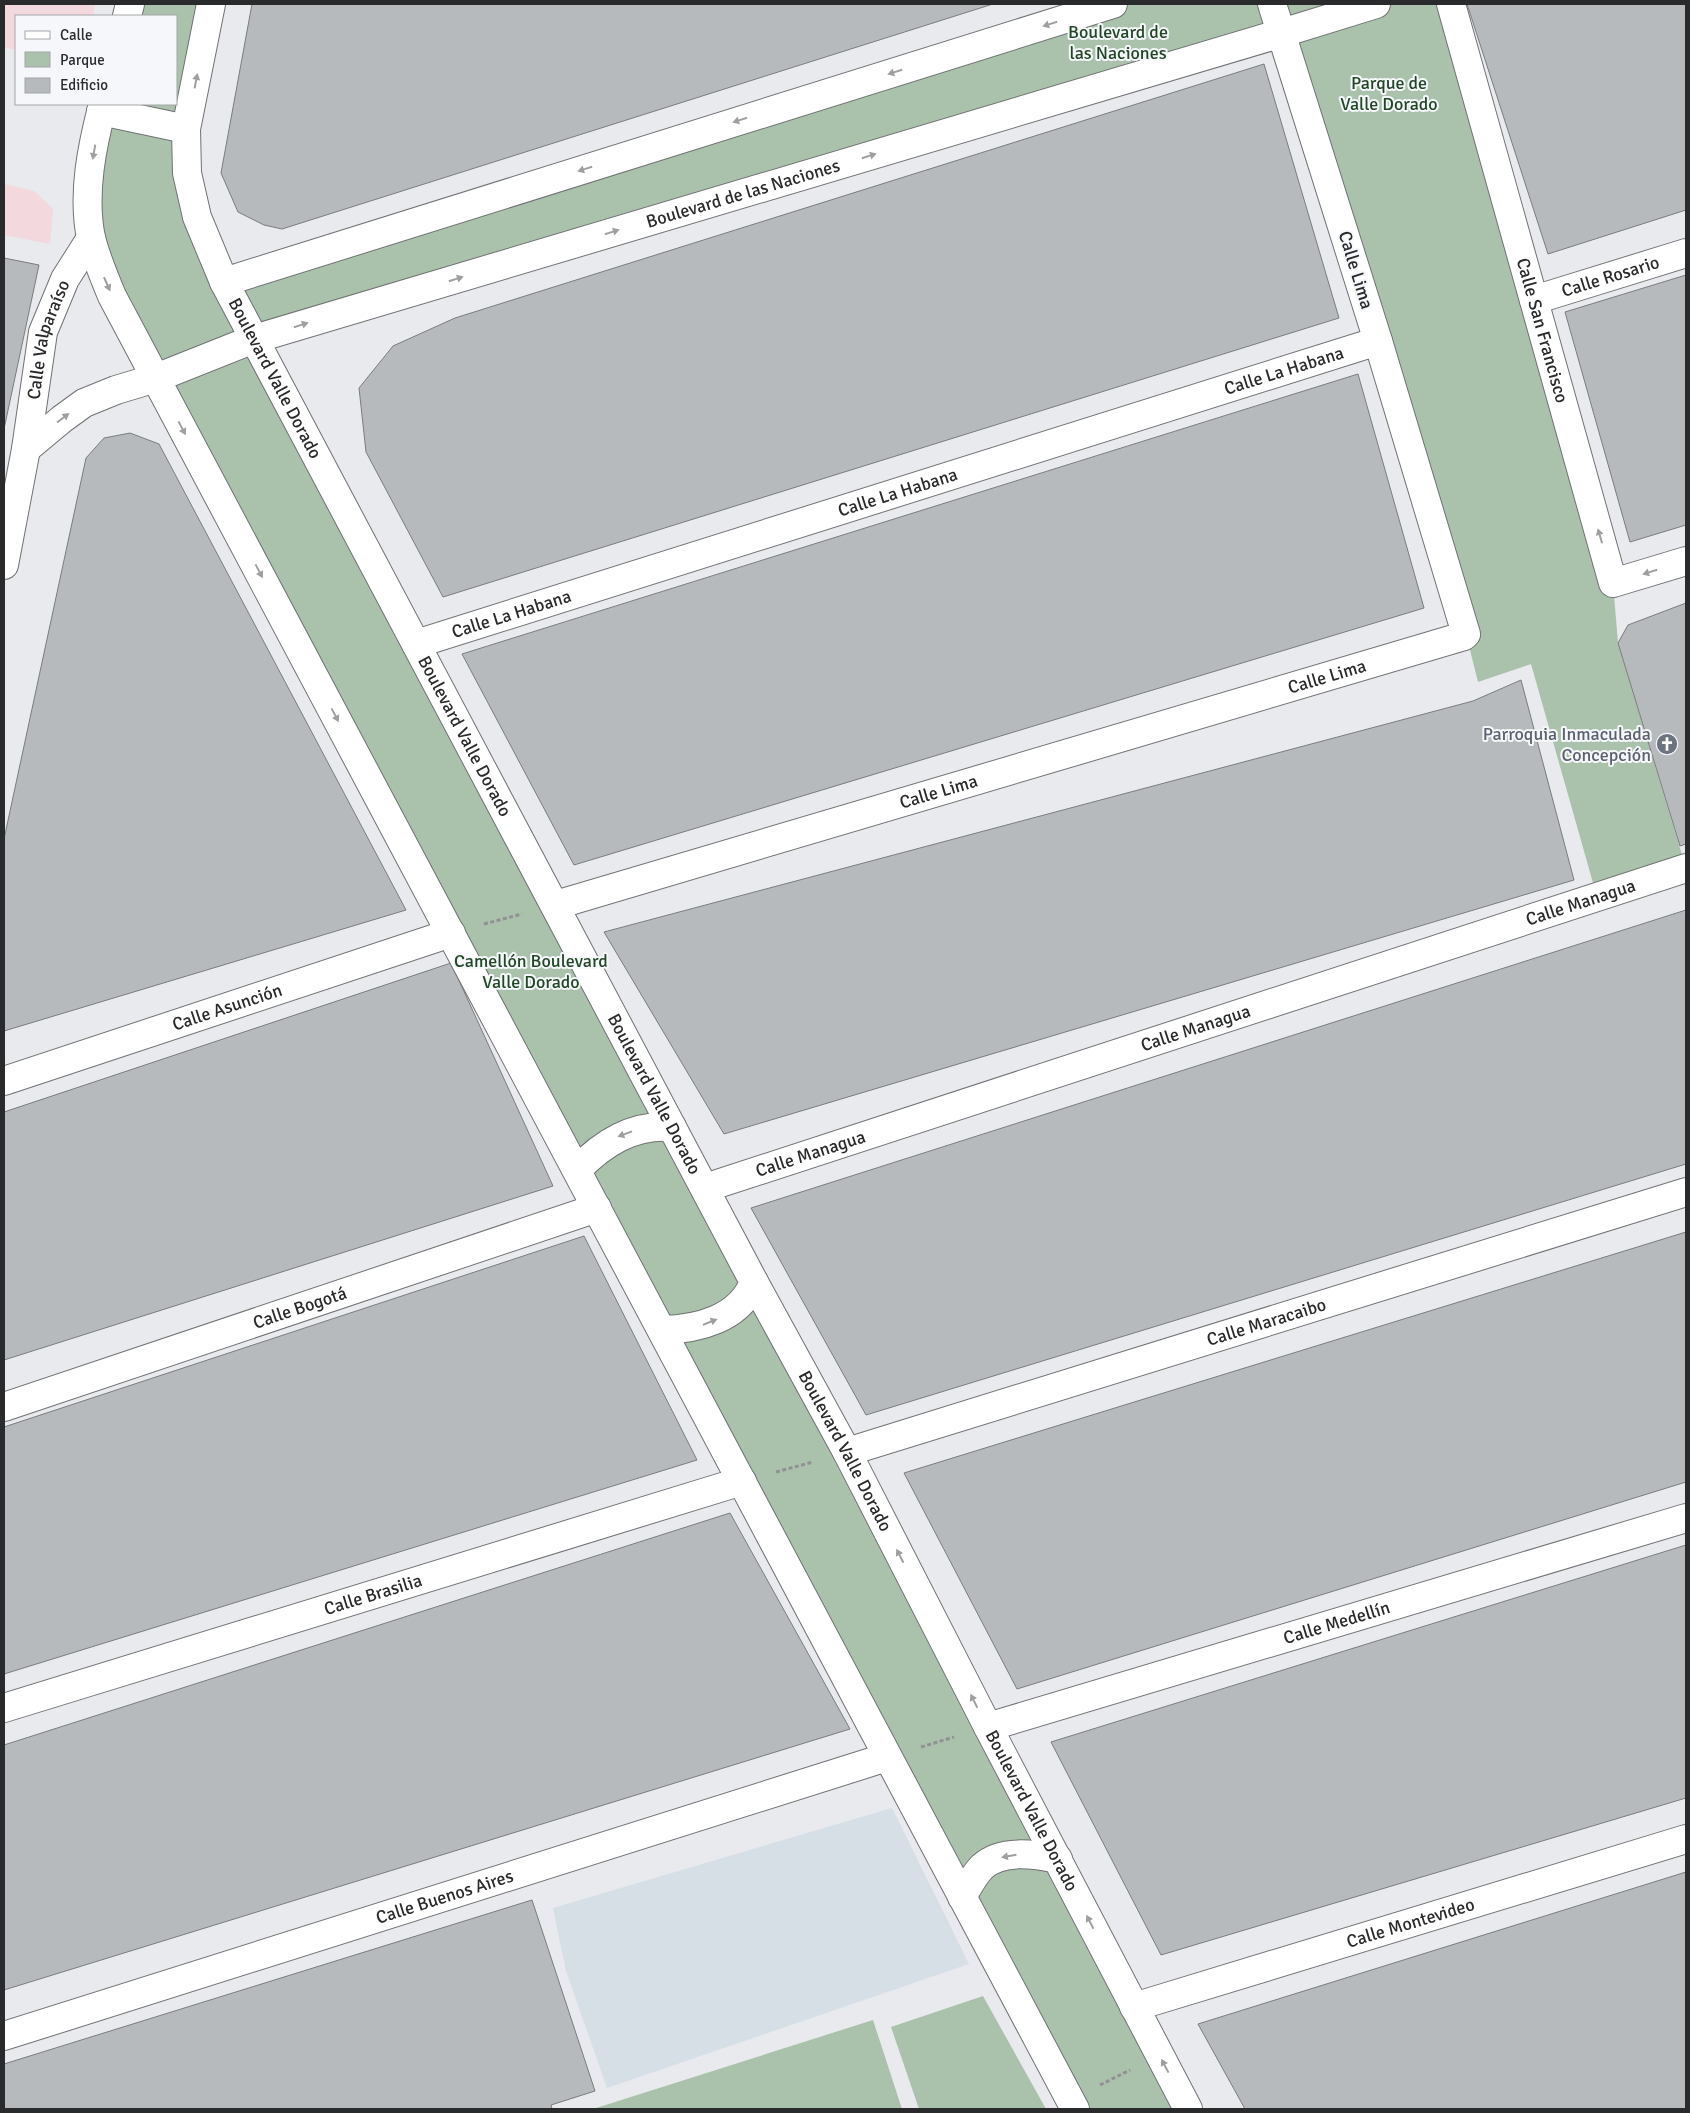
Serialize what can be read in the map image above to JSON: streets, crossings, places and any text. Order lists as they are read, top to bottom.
{
  "streets": {
    "street": [
      "Boulevard de las Naciones",
      "Calle Lima",
      "Calle Rosario",
      "Calle San Francisco",
      "Calle Valparaíso",
      "Calle La Habana",
      "Boulevard Valle Dorado",
      "Calle Managua",
      "Calle Asunción",
      "Calle Bogotá",
      "Calle Maracaibo",
      "Calle Brasilia",
      "Calle Medellín",
      "Calle Buenos Aires",
      "Calle Montevideo"
    ]
  },
  "crossings": [
    ["Boulevard de las Naciones", "Calle Lima"],
    ["Boulevard de las Naciones", "Calle Valparaíso"],
    ["Boulevard de las Naciones", "Boulevard Valle Dorado"],
    ["Calle Lima", "Calle La Habana"],
    ["Calle Lima", "Boulevard Valle Dorado"],
    ["Calle Rosario", "Calle San Francisco"],
    ["Calle La Habana", "Boulevard Valle Dorado"],
    ["Boulevard Valle Dorado", "Calle Managua"],
    ["Boulevard Valle Dorado", "Calle Maracaibo"],
    ["Boulevard Valle Dorado", "Calle Medellín"],
    ["Boulevard Valle Dorado", "Calle Montevideo"]
  ],
  "one_way": ["Calle San Francisco"],
  "parks": ["Boulevard de las Naciones", "Parque de Valle Dorado", "Camellón Boulevard Valle Dorado"],
  "places": {
    "church": ["Parroquia Inmaculada Concepción"]
  },
  "legend": ["Calle", "Parque", "Edificio"]
}
